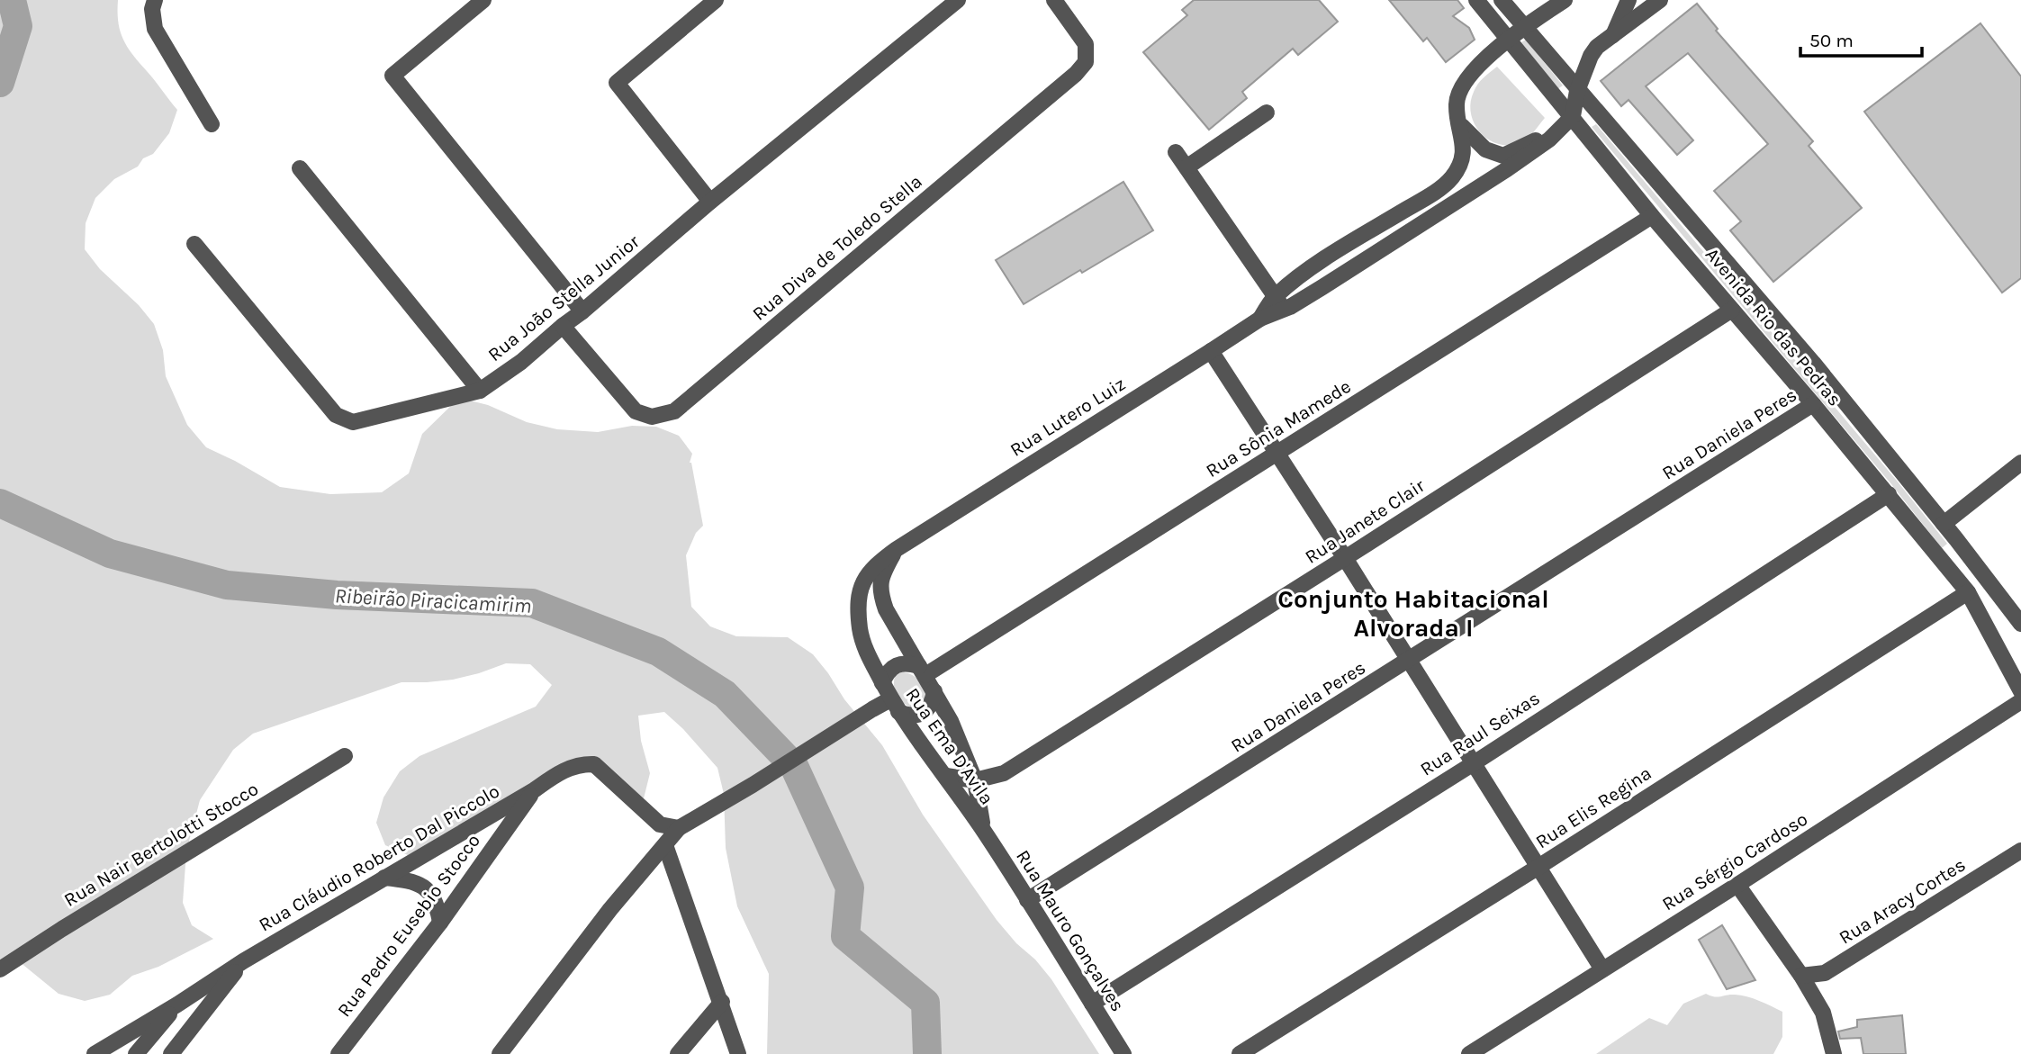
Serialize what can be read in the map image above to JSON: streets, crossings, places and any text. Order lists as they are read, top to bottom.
{
  "streets": {
    "street": [
      "Rua Diva de Toledo Stella",
      "Rua João Stella Junior",
      "Avenida Rio das Pedras",
      "Rua Lutero Luiz",
      "Rua Sônia Mamede",
      "Rua Daniela Peres",
      "Rua Janete Clair",
      "Rua Raul Seixas",
      "Rua Ema D'Avila",
      "Rua Elis Regina",
      "Rua Nair Bertolotti Stocco",
      "Rua Cláudio Roberto Dal Piccolo",
      "Rua Sérgio Cardoso",
      "Rua Aracy Cortes",
      "Rua Pedro Eusebio Stocco",
      "Rua Mauro Gonçalves"
    ]
  },
  "crossings": [
    ["Rua Diva de Toledo Stella", "Rua João Stella Junior"],
    ["Avenida Rio das Pedras", "Rua Lutero Luiz"],
    ["Avenida Rio das Pedras", "Rua Sônia Mamede"],
    ["Avenida Rio das Pedras", "Rua Daniela Peres"],
    ["Avenida Rio das Pedras", "Rua Janete Clair"],
    ["Avenida Rio das Pedras", "Rua Raul Seixas"],
    ["Avenida Rio das Pedras", "Rua Elis Regina"],
    ["Rua Lutero Luiz", "Rua Ema D'Avila"],
    ["Rua Sônia Mamede", "Rua Ema D'Avila"],
    ["Rua Daniela Peres", "Rua Mauro Gonçalves"],
    ["Rua Janete Clair", "Rua Ema D'Avila"],
    ["Rua Raul Seixas", "Rua Mauro Gonçalves"],
    ["Rua Ema D'Avila", "Rua Mauro Gonçalves"],
    ["Rua Cláudio Roberto Dal Piccolo", "Rua Pedro Eusebio Stocco"]
  ],
  "districts": ["Conjunto Habitacional Alvorada I"],
  "water": ["Ribeirão Piracicamirim"],
  "scale_bar": "50 m"
}
